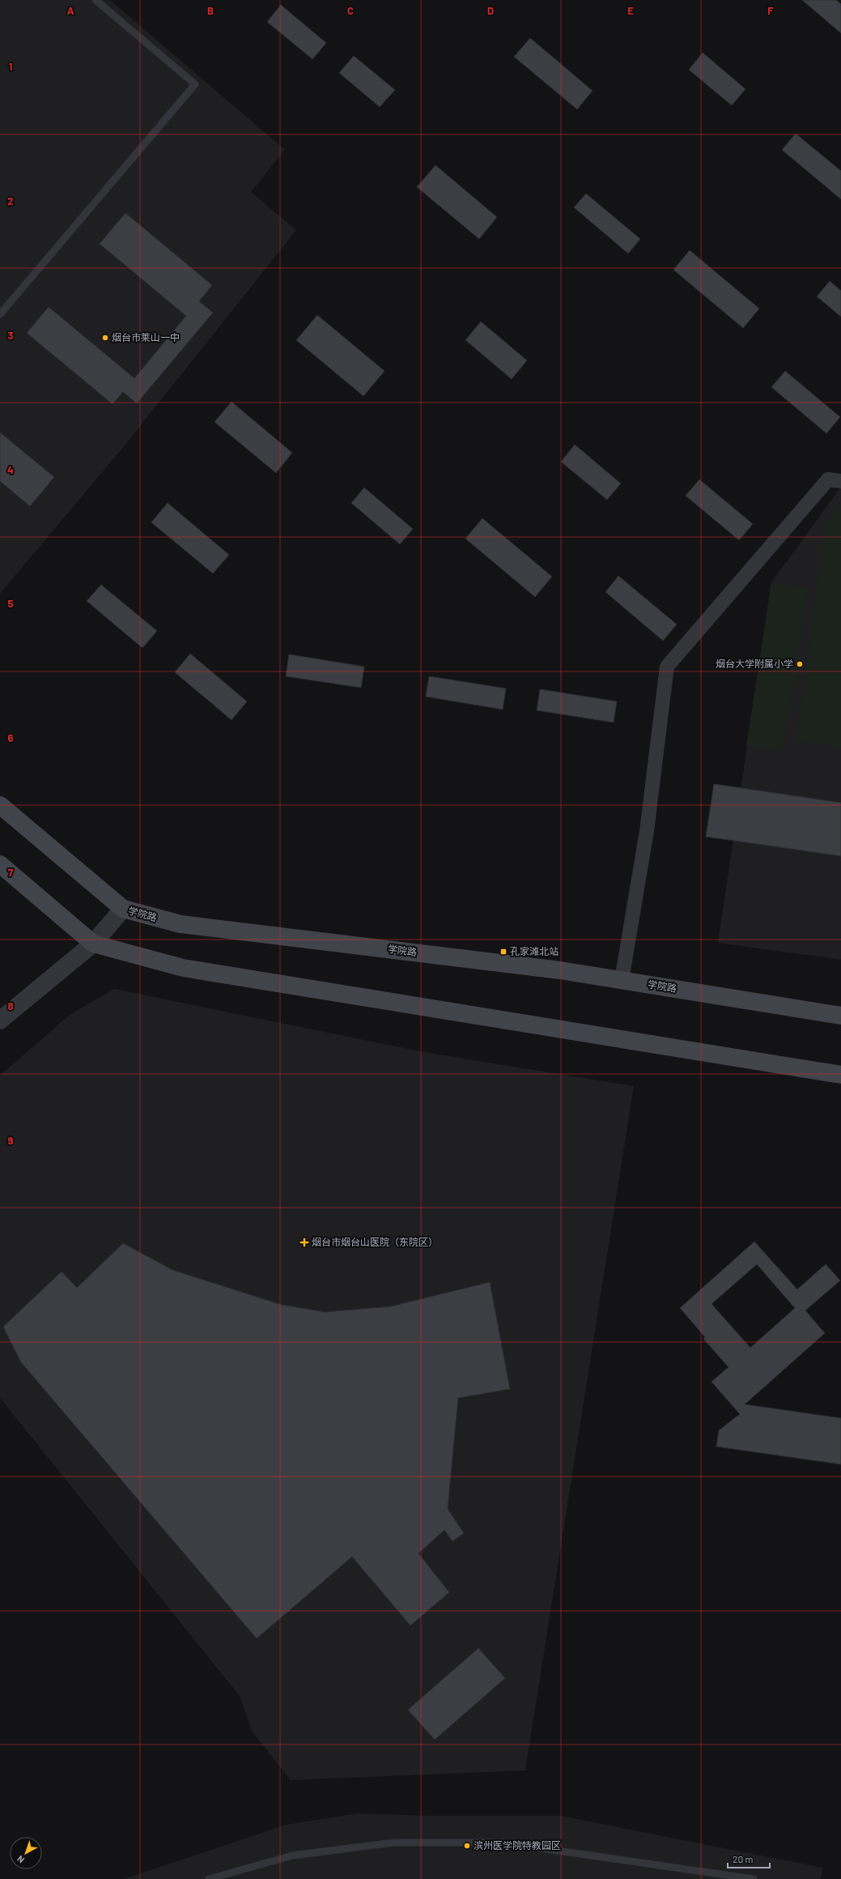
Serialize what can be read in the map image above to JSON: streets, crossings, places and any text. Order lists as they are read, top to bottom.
{
  "streets": {
    "main road": ["学院路"]
  },
  "places": {
    "other": ["烟台市莱山一中", "烟台大学附属小学", "滨州医学院特教园区"],
    "transit": ["孔家滩北站"],
    "health": ["烟台市烟台山医院（东院区）"]
  },
  "scale_bar": "20 m",
  "north": "bottom left",
  "grid": {
    "columns": [
      "A",
      "B",
      "C",
      "D",
      "E",
      "F"
    ],
    "rows": [
      "1",
      "2",
      "3",
      "4",
      "5",
      "6",
      "7",
      "8",
      "9"
    ]
  }
}
